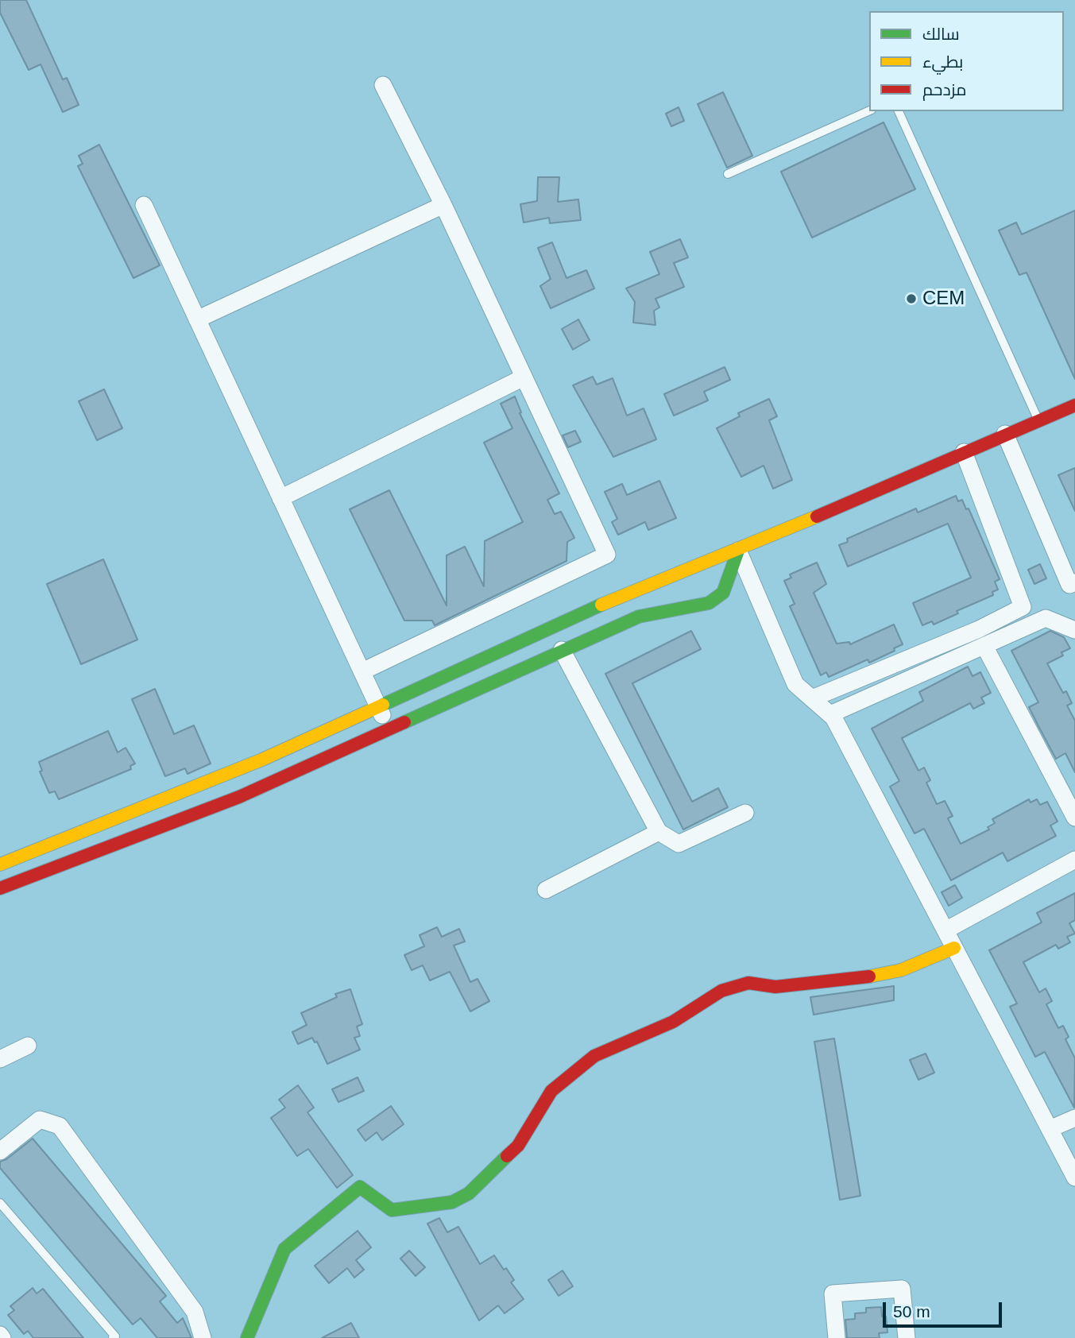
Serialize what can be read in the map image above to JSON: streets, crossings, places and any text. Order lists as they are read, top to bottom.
{
  "places": ["CEM"],
  "legend": ["سالك", "بطيء", "مزدحم"],
  "scale_bar": "50 m"
}
